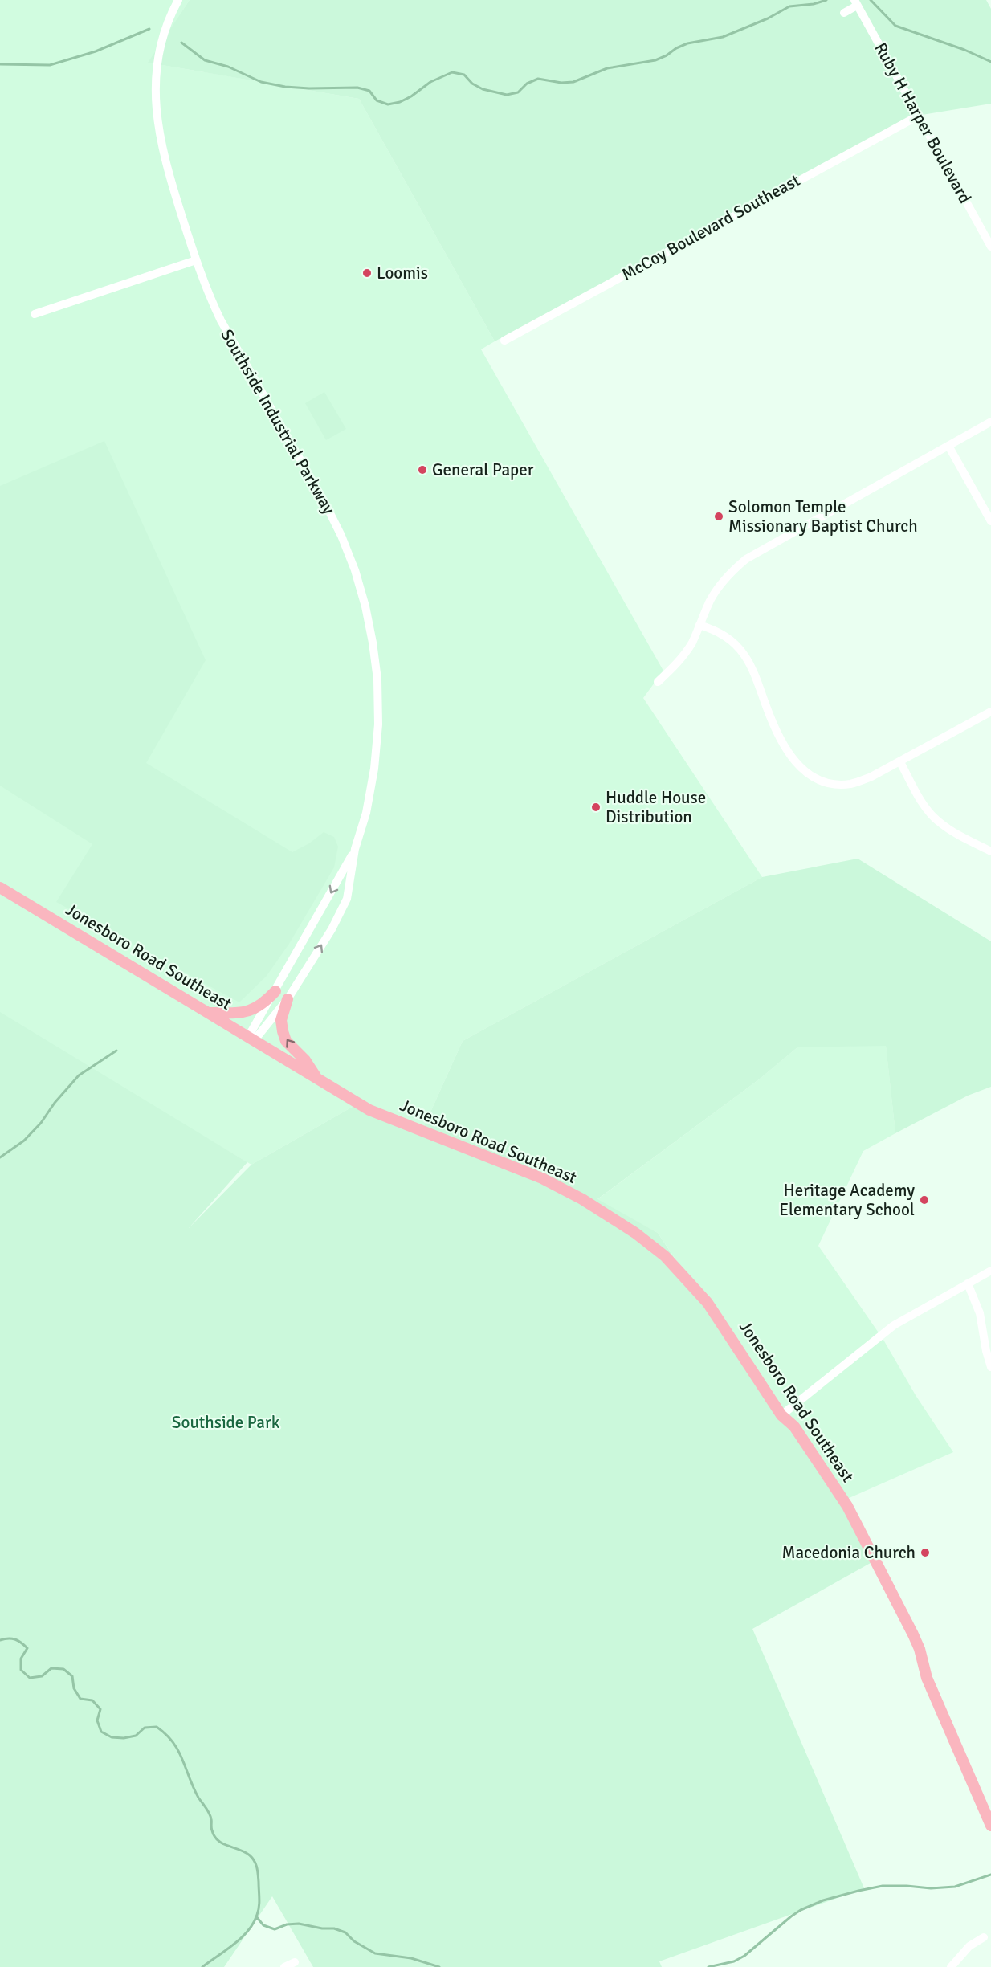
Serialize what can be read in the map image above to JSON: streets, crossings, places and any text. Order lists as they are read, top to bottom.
{
  "streets": {
    "main road": ["Jonesboro Road Southeast"],
    "street": ["Ruby H Harper Boulevard", "McCoy Boulevard Southeast", "Southside Industrial Parkway"]
  },
  "crossings": [
    ["Ruby H Harper Boulevard", "McCoy Boulevard Southeast"],
    ["Southside Industrial Parkway", "Jonesboro Road Southeast"]
  ],
  "parks": ["Southside Park"],
  "places": [
    "Loomis",
    "General Paper",
    "Solomon Temple Missionary Baptist Church",
    "Huddle House Distribution",
    "Heritage Academy Elementary School",
    "Macedonia Church"
  ]
}
